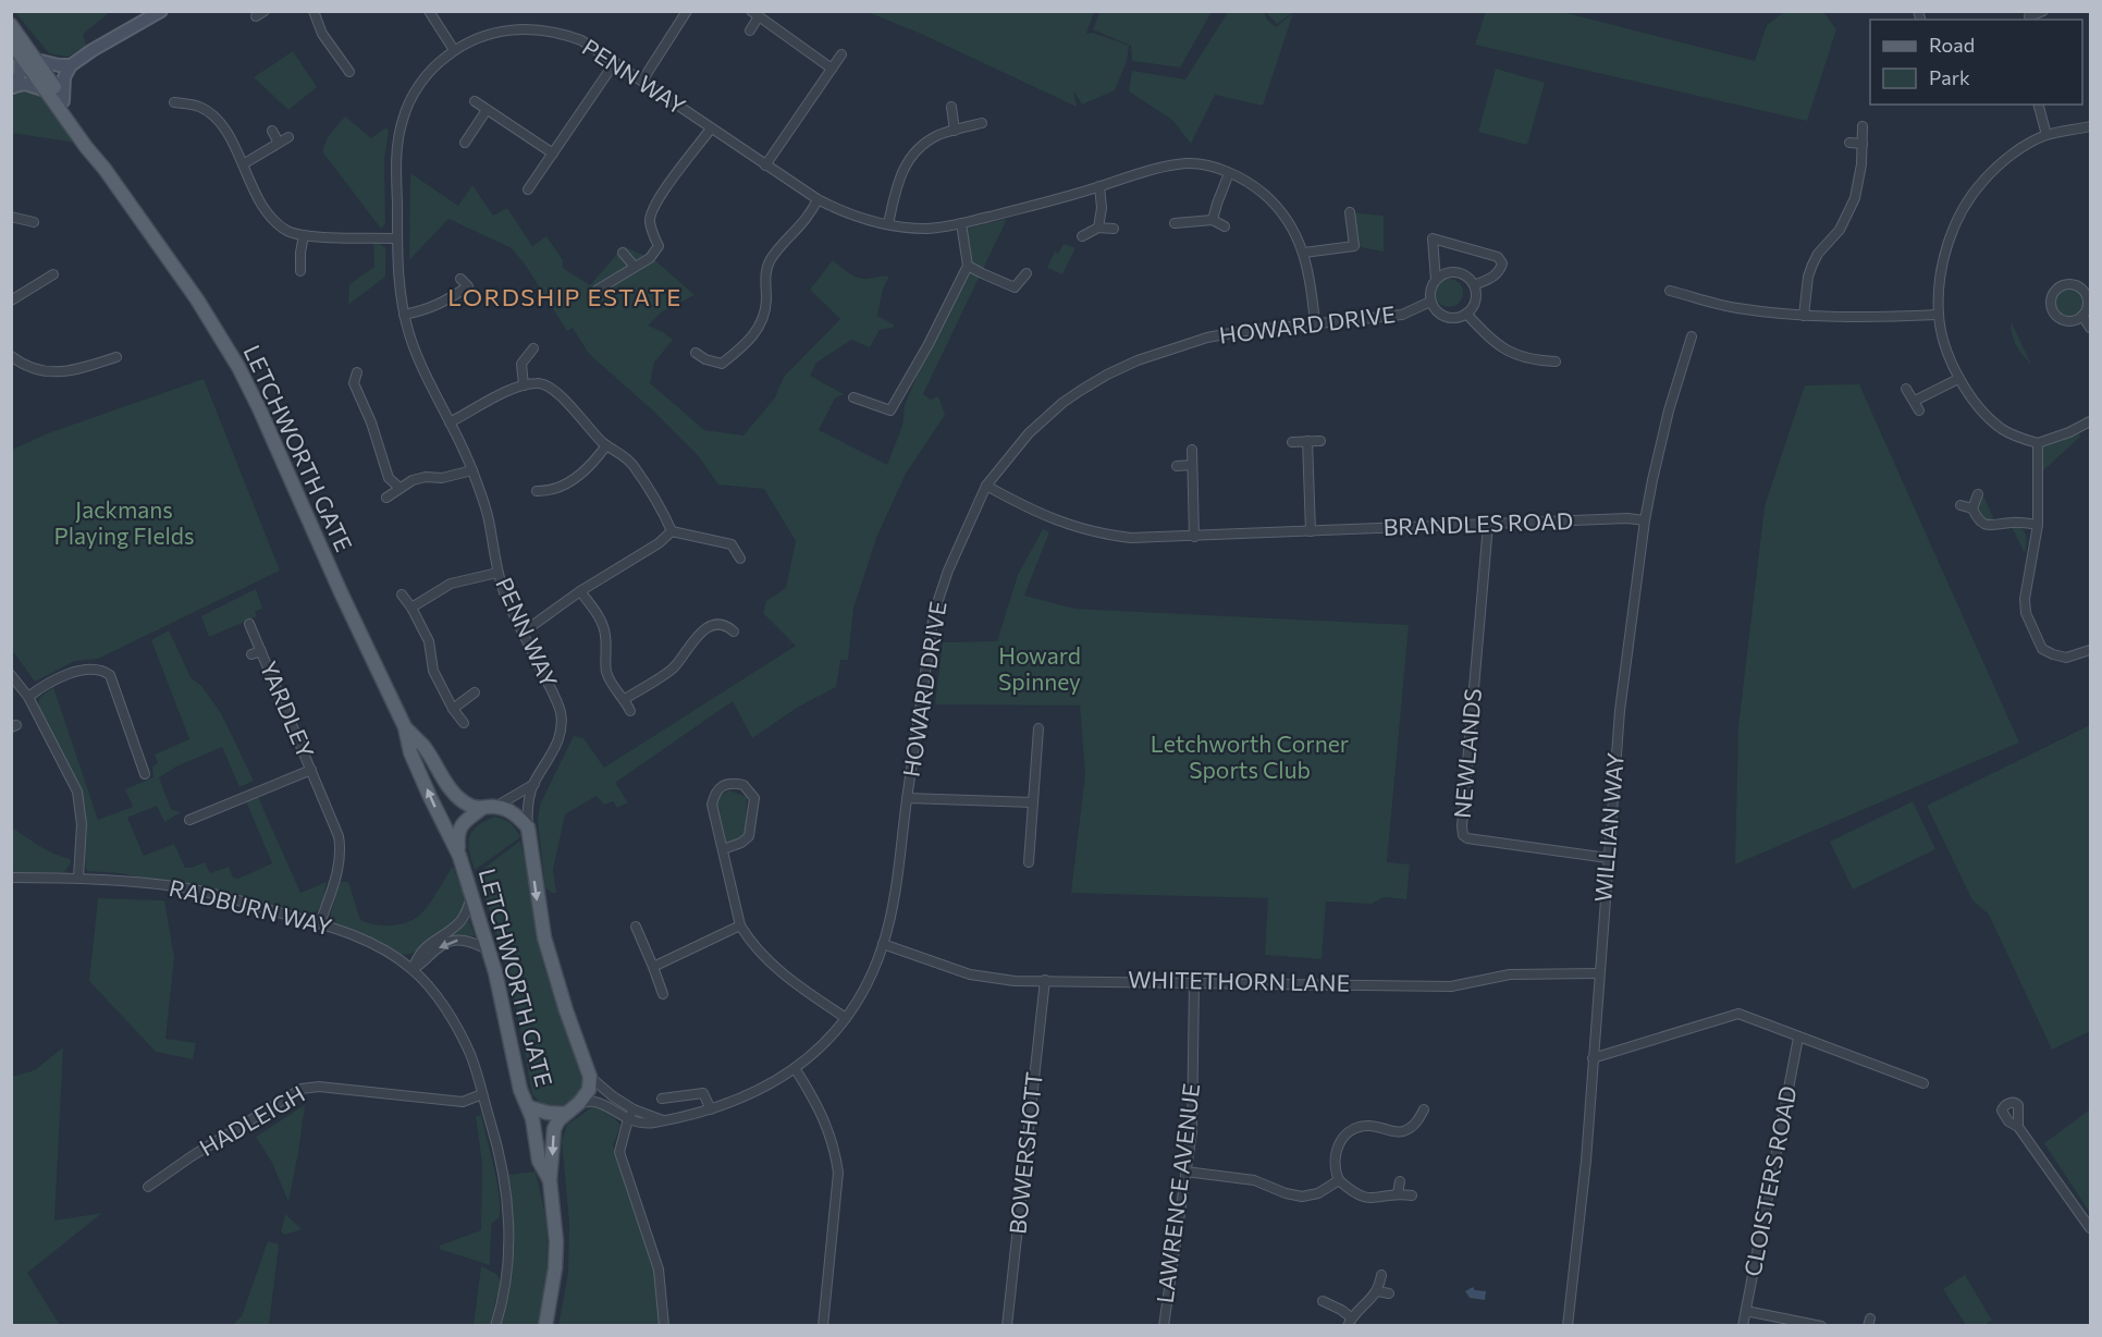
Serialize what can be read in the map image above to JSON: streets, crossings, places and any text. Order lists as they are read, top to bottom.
{
  "streets": {
    "main road": ["LETCHWORTH GATE"],
    "street": [
      "PENN WAY",
      "HOWARD DRIVE",
      "BRANDLES ROAD",
      "YARDLEY",
      "NEWLANDS",
      "WILLIAN WAY",
      "RADBURN WAY",
      "WHITETHORN LANE",
      "HADLEIGH",
      "BOWERSHOTT",
      "CLOISTERS ROAD",
      "LAWRENCE AVENUE"
    ]
  },
  "crossings": [
    ["PENN WAY", "HOWARD DRIVE"],
    ["PENN WAY", "LETCHWORTH GATE"],
    ["HOWARD DRIVE", "LETCHWORTH GATE"],
    ["HOWARD DRIVE", "BRANDLES ROAD"],
    ["HOWARD DRIVE", "WHITETHORN LANE"],
    ["BRANDLES ROAD", "NEWLANDS"],
    ["BRANDLES ROAD", "WILLIAN WAY"],
    ["YARDLEY", "RADBURN WAY"],
    ["NEWLANDS", "WILLIAN WAY"],
    ["WILLIAN WAY", "WHITETHORN LANE"],
    ["RADBURN WAY", "HADLEIGH"],
    ["WHITETHORN LANE", "BOWERSHOTT"],
    ["WHITETHORN LANE", "LAWRENCE AVENUE"]
  ],
  "districts": ["LORDSHIP ESTATE"],
  "parks": ["Jackmans Playing FIelds", "Howard Spinney", "Letchworth Corner Sports Club"],
  "legend": ["Road", "Park"]
}
